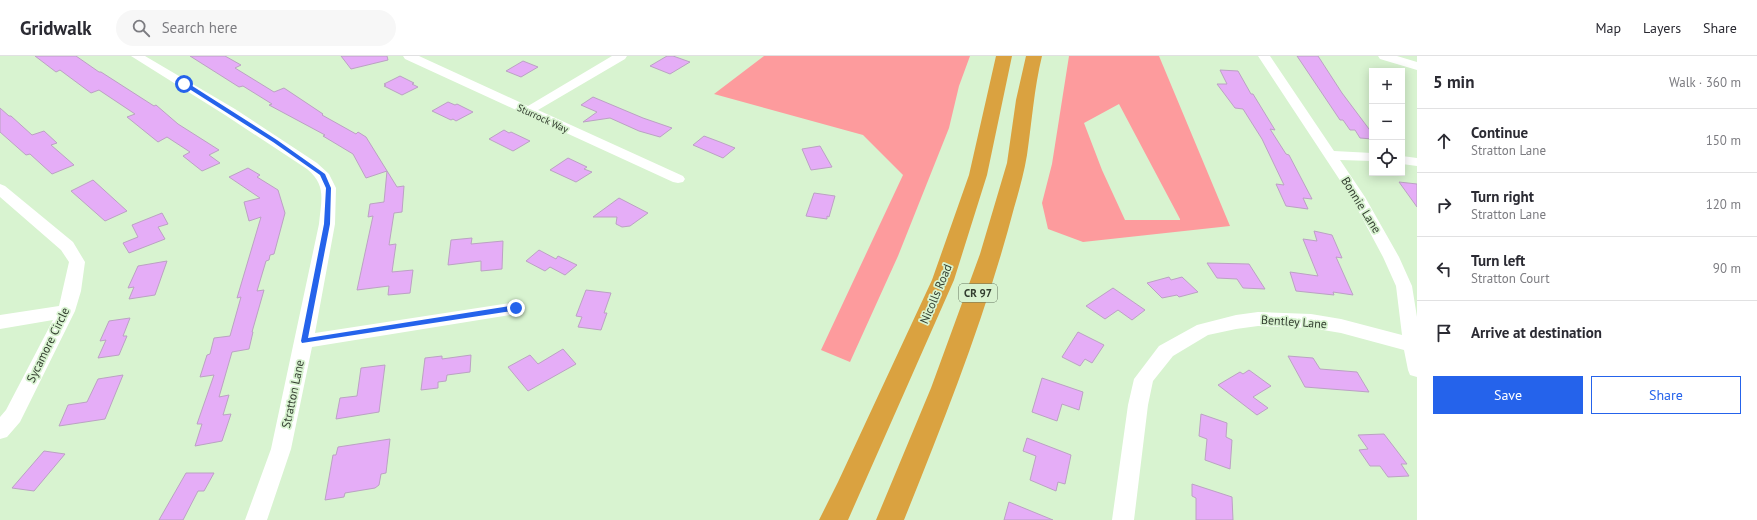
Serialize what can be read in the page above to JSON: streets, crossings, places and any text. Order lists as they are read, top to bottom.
{
  "streets": {
    "highway": ["CR 97", "Nicolls Road"],
    "street": [
      "Sturrock Way",
      "Bonnie Lane",
      "Bentley Lane",
      "Sycamore Circle",
      "Stratton Lane"
    ]
  },
  "crossings": [
    ["Bonnie Lane", "Bentley Lane"]
  ],
  "page": {
    "header": "Gridwalk",
    "search": "Search here",
    "nav": ["Map", "Layers", "Share"],
    "heading": ["5 min", "Walk · 360 m"],
    "map_buttons": ["+", "−"],
    "list": [
      ["Continue", "Stratton Lane", "150 m"],
      ["Turn right", "Stratton Lane", "120 m"],
      ["Turn left", "Stratton Court", "90 m"],
      "Arrive at destination"
    ],
    "buttons": ["Save", "Share"]
  }
}
